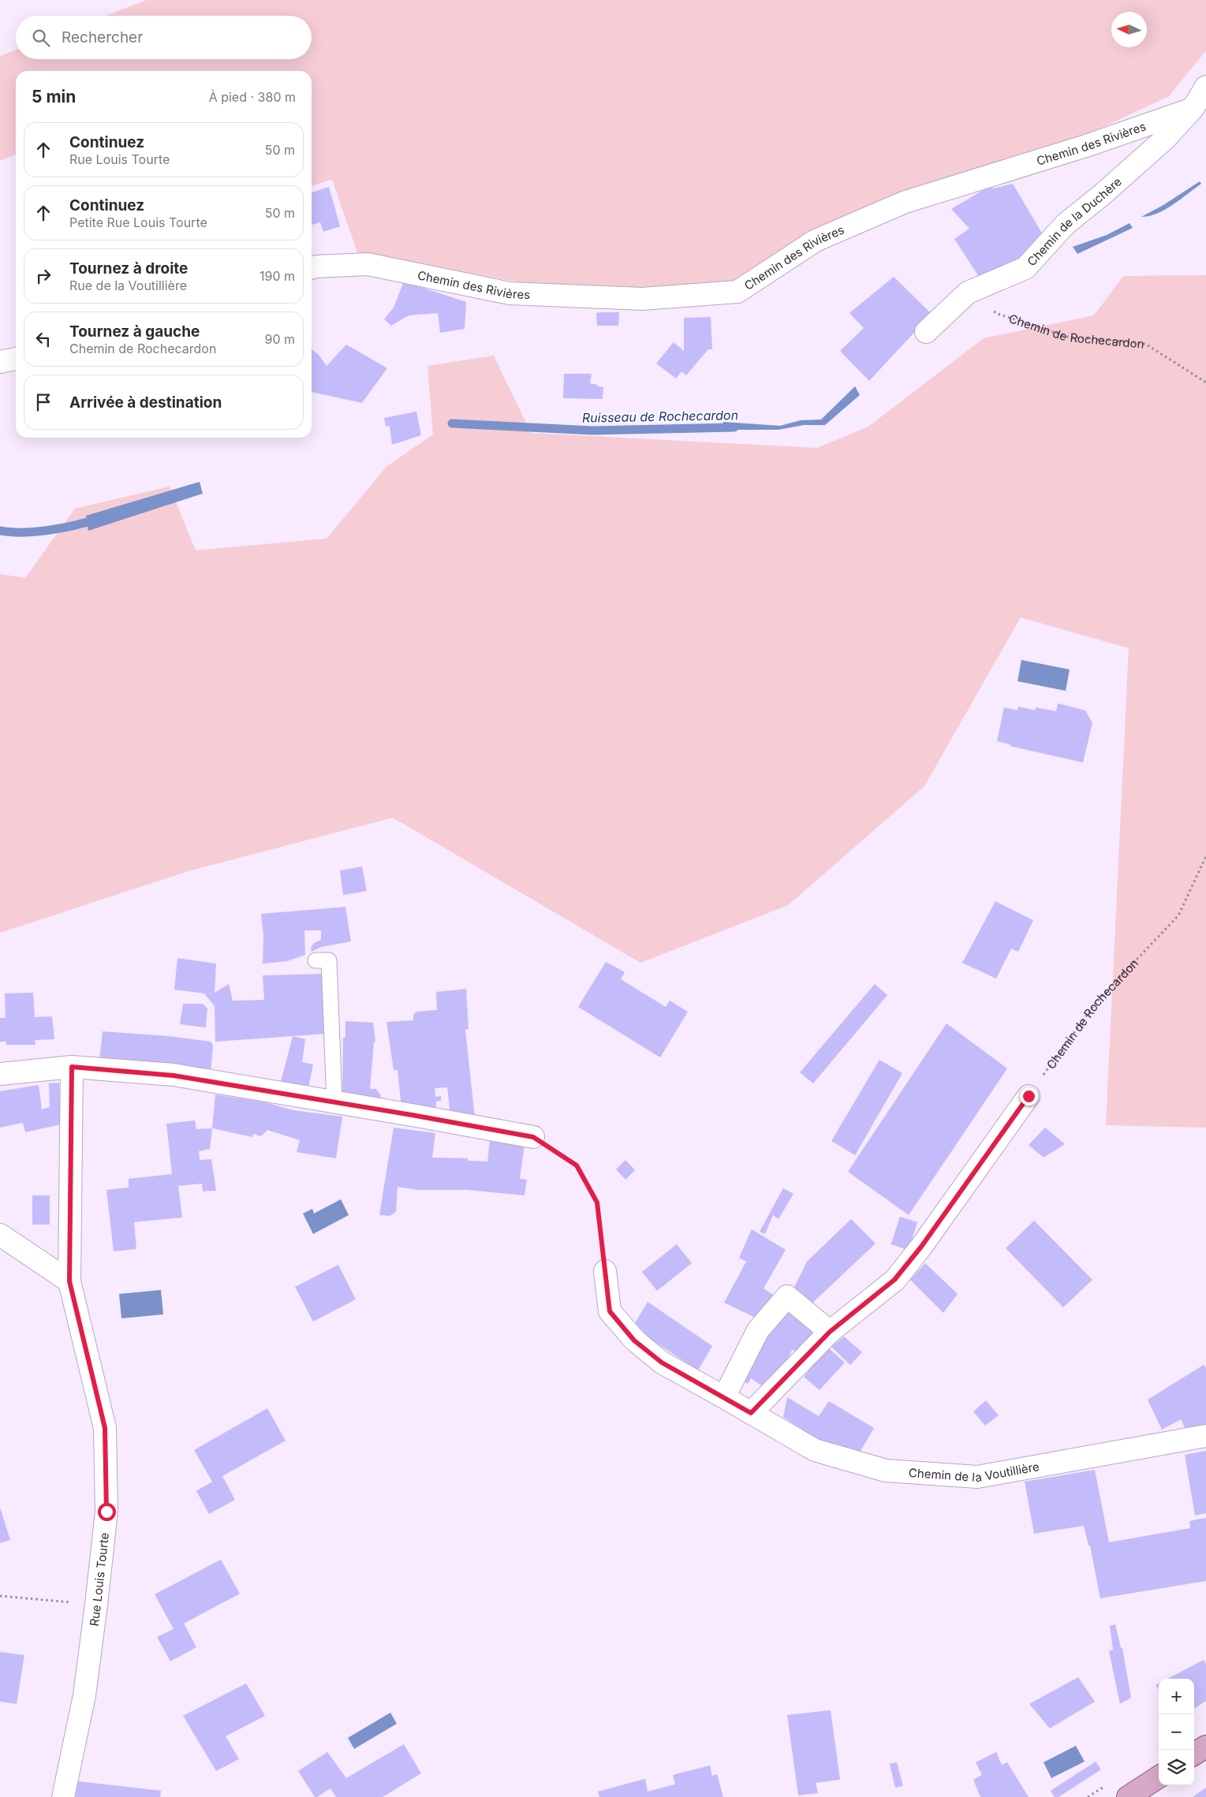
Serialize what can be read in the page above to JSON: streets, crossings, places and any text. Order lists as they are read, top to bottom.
{
  "streets": {
    "street": [
      "Chemin des Rivières",
      "Chemin de la Duchère",
      "Chemin de la Voutillière",
      "Rue Louis Tourte"
    ],
    "path": ["Chemin de Rochecardon"]
  },
  "crossings": [
    ["Chemin des Rivières", "Chemin de la Duchère"],
    ["Chemin de la Duchère", "Chemin de Rochecardon"]
  ],
  "water": ["Ruisseau de Rochecardon"],
  "north": "left",
  "page": {
    "search": "Rechercher",
    "heading": ["5 min", "À pied · 380 m"],
    "list": [
      ["Continuez", "Rue Louis Tourte", "50 m"],
      ["Continuez", "Petite Rue Louis Tourte", "50 m"],
      ["Tournez à droite", "Rue de la Voutillière", "190 m"],
      ["Tournez à gauche", "Chemin de Rochecardon", "90 m"],
      "Arrivée à destination"
    ],
    "map_buttons": ["+", "−"]
  }
}
